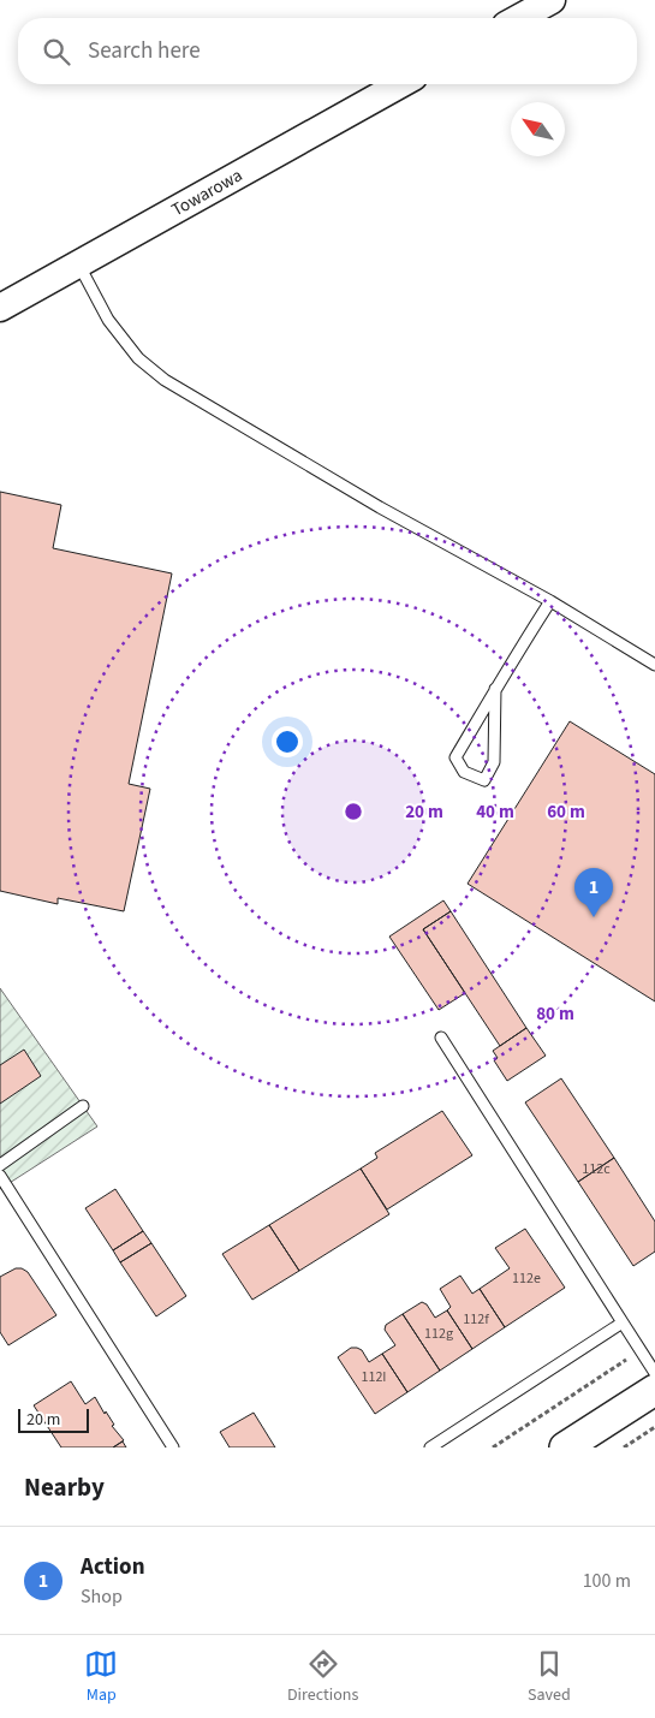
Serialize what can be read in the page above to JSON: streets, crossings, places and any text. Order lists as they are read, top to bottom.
{
  "streets": {
    "street": ["Towarowa"]
  },
  "house_numbers": [
    "112c",
    "112e",
    "112f",
    "112g",
    "112I"
  ],
  "scale_bar": "20 m",
  "north": "top left",
  "page": {
    "search": "Search here",
    "pins": "1",
    "scale": "20 m",
    "heading": "Nearby",
    "list": [
      {
        "mark": "1",
        "name": "Action",
        "note": "Shop",
        "value": "100 m"
      }
    ],
    "nav": ["Map", "Directions", "Saved"]
  },
  "rings": [
    "20 m",
    "40 m",
    "60 m",
    "80 m"
  ]
}
